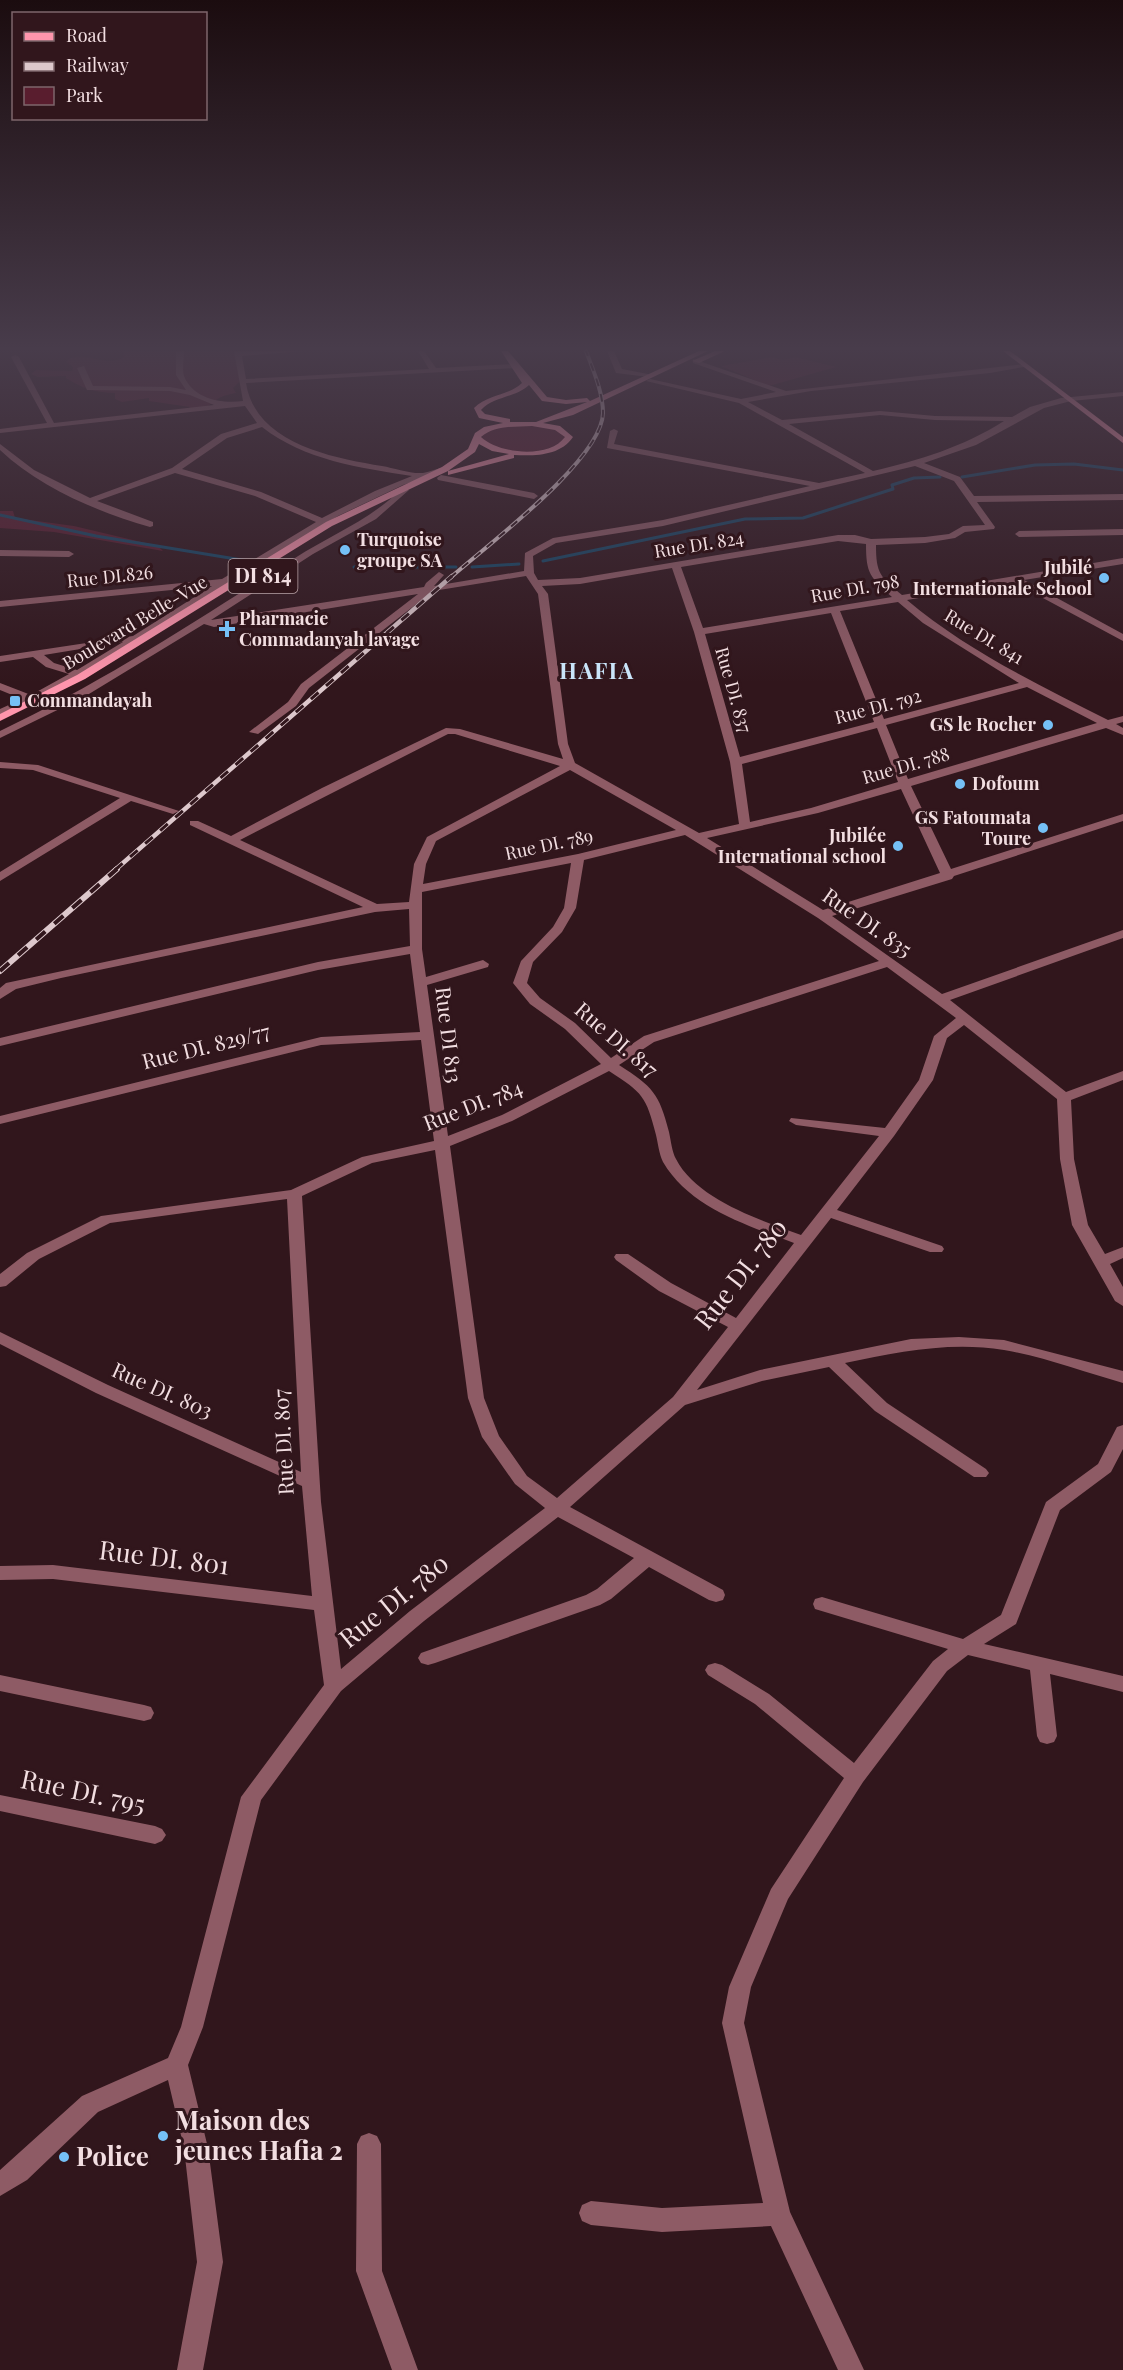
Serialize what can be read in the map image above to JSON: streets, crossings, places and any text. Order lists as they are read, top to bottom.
{
  "streets": {
    "main road": ["DI 814", "Boulevard Belle-Vue"],
    "street": [
      "Rue DI. 824",
      "Rue DI.826",
      "Rue DI. 798",
      "Rue DI. 841",
      "Rue DI. 837",
      "Rue DI. 792",
      "Rue DI. 788",
      "Rue DI. 789",
      "Rue DI. 835",
      "Rue DI 813",
      "Rue DI. 817",
      "Rue DI. 829/77",
      "Rue DI. 784",
      "Rue DI. 780",
      "Rue DI. 803",
      "Rue DI. 807",
      "Rue DI. 801",
      "Rue DI. 795"
    ]
  },
  "crossings": [
    ["Rue DI. 824", "Rue DI. 841"],
    ["Rue DI. 824", "Rue DI. 837"],
    ["Rue DI.826", "Boulevard Belle-Vue"],
    ["Rue DI. 798", "Rue DI. 841"],
    ["Rue DI. 798", "Rue DI. 837"],
    ["Rue DI. 841", "Rue DI. 792"],
    ["Rue DI. 841", "Rue DI. 788"],
    ["Rue DI. 837", "Rue DI. 792"],
    ["Rue DI. 837", "Rue DI. 788"],
    ["Rue DI. 788", "Rue DI. 789"],
    ["Rue DI. 788", "Rue DI. 835"],
    ["Rue DI. 789", "Rue DI. 835"],
    ["Rue DI. 789", "Rue DI 813"],
    ["Rue DI. 789", "Rue DI. 817"],
    ["Rue DI. 835", "Rue DI 813"],
    ["Rue DI. 835", "Rue DI. 784"],
    ["Rue DI. 835", "Rue DI. 780"],
    ["Rue DI 813", "Rue DI. 829/77"],
    ["Rue DI 813", "Rue DI. 784"],
    ["Rue DI 813", "Rue DI. 780"],
    ["Rue DI. 817", "Rue DI. 784"],
    ["Rue DI. 817", "Rue DI. 780"],
    ["Rue DI. 784", "Rue DI. 807"],
    ["Rue DI. 780", "Rue DI. 807"],
    ["Rue DI. 803", "Rue DI. 807"],
    ["Rue DI. 807", "Rue DI. 801"]
  ],
  "districts": ["HAFIA"],
  "places": {
    "other": [
      "Turquoise groupe SA",
      "Jubilé Internationale School",
      "GS le Rocher",
      "Dofoum",
      "GS Fatoumata Toure",
      "Jubilée International school",
      "Maison des jeunes Hafia 2",
      "Police"
    ],
    "health": ["Pharmacie Commadanyah lavage"],
    "transit": ["Commandayah"]
  },
  "legend": ["Road", "Railway", "Park"]
}
